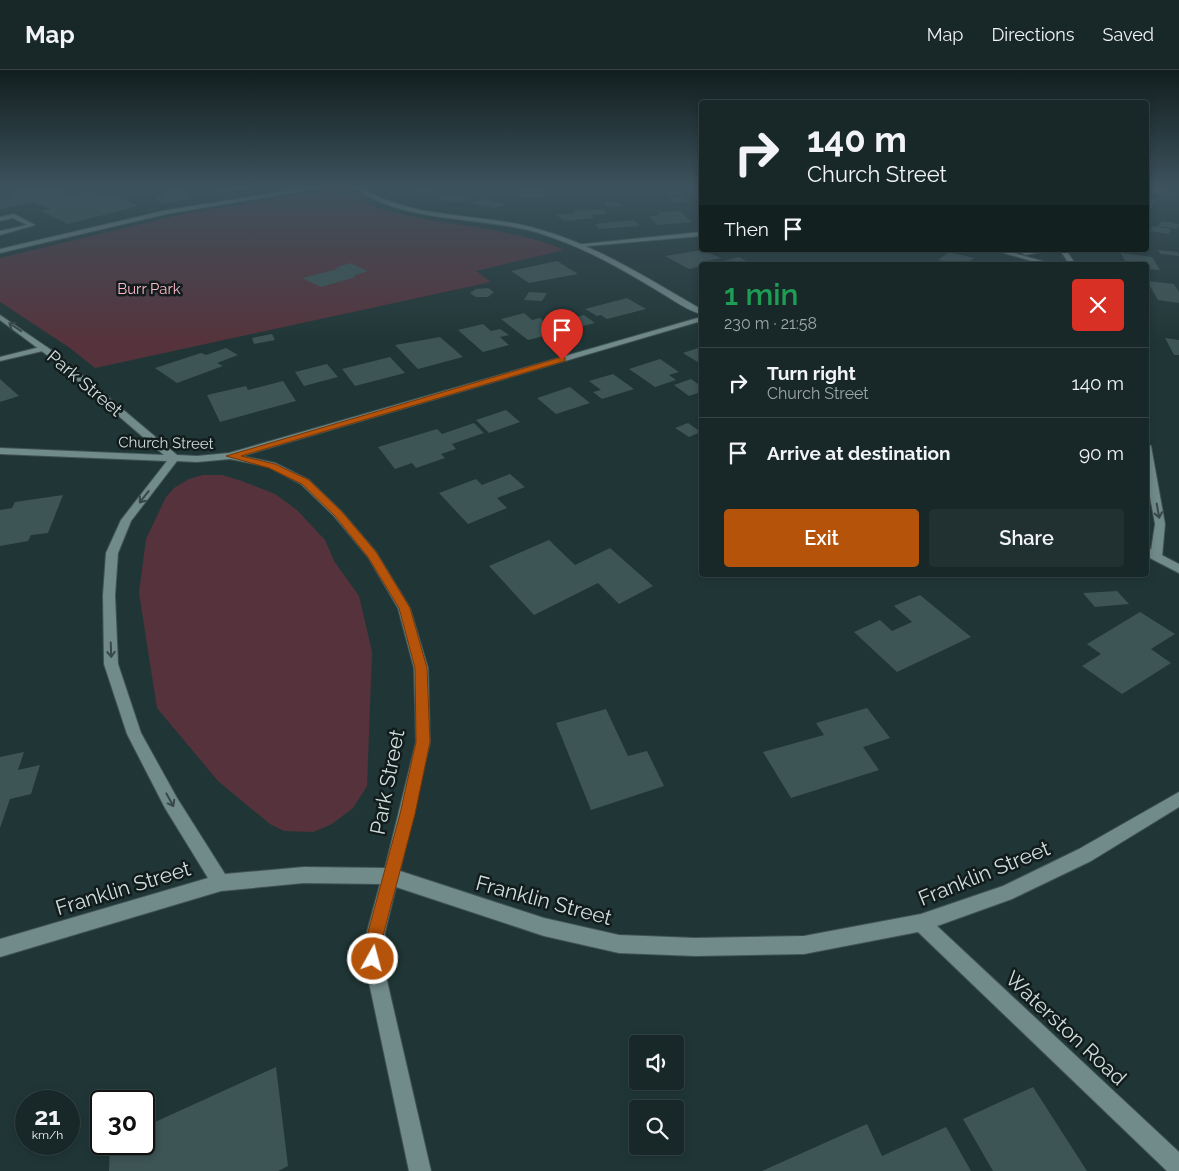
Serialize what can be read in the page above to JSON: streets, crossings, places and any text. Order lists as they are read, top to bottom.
{
  "streets": {
    "street": [
      "Park Street",
      "Church Street",
      "Franklin Street",
      "Waterston Road"
    ]
  },
  "crossings": [
    ["Park Street", "Church Street"],
    ["Park Street", "Franklin Street"],
    ["Franklin Street", "Waterston Road"]
  ],
  "parks": ["Burr Park"],
  "page": {
    "header": "Map",
    "nav": ["Map", "Directions", "Saved"],
    "turn": ["140 m", "Church Street"],
    "then": "Then",
    "heading": ["1 min", "230 m · 21:58"],
    "list": [
      {
        "name": "Turn right",
        "note": "Church Street",
        "value": "140 m"
      },
      {
        "name": "Arrive at destination",
        "value": "90 m"
      }
    ],
    "buttons": ["Exit", "Share"],
    "speed": "21 km/h",
    "limit": "30"
  }
}
